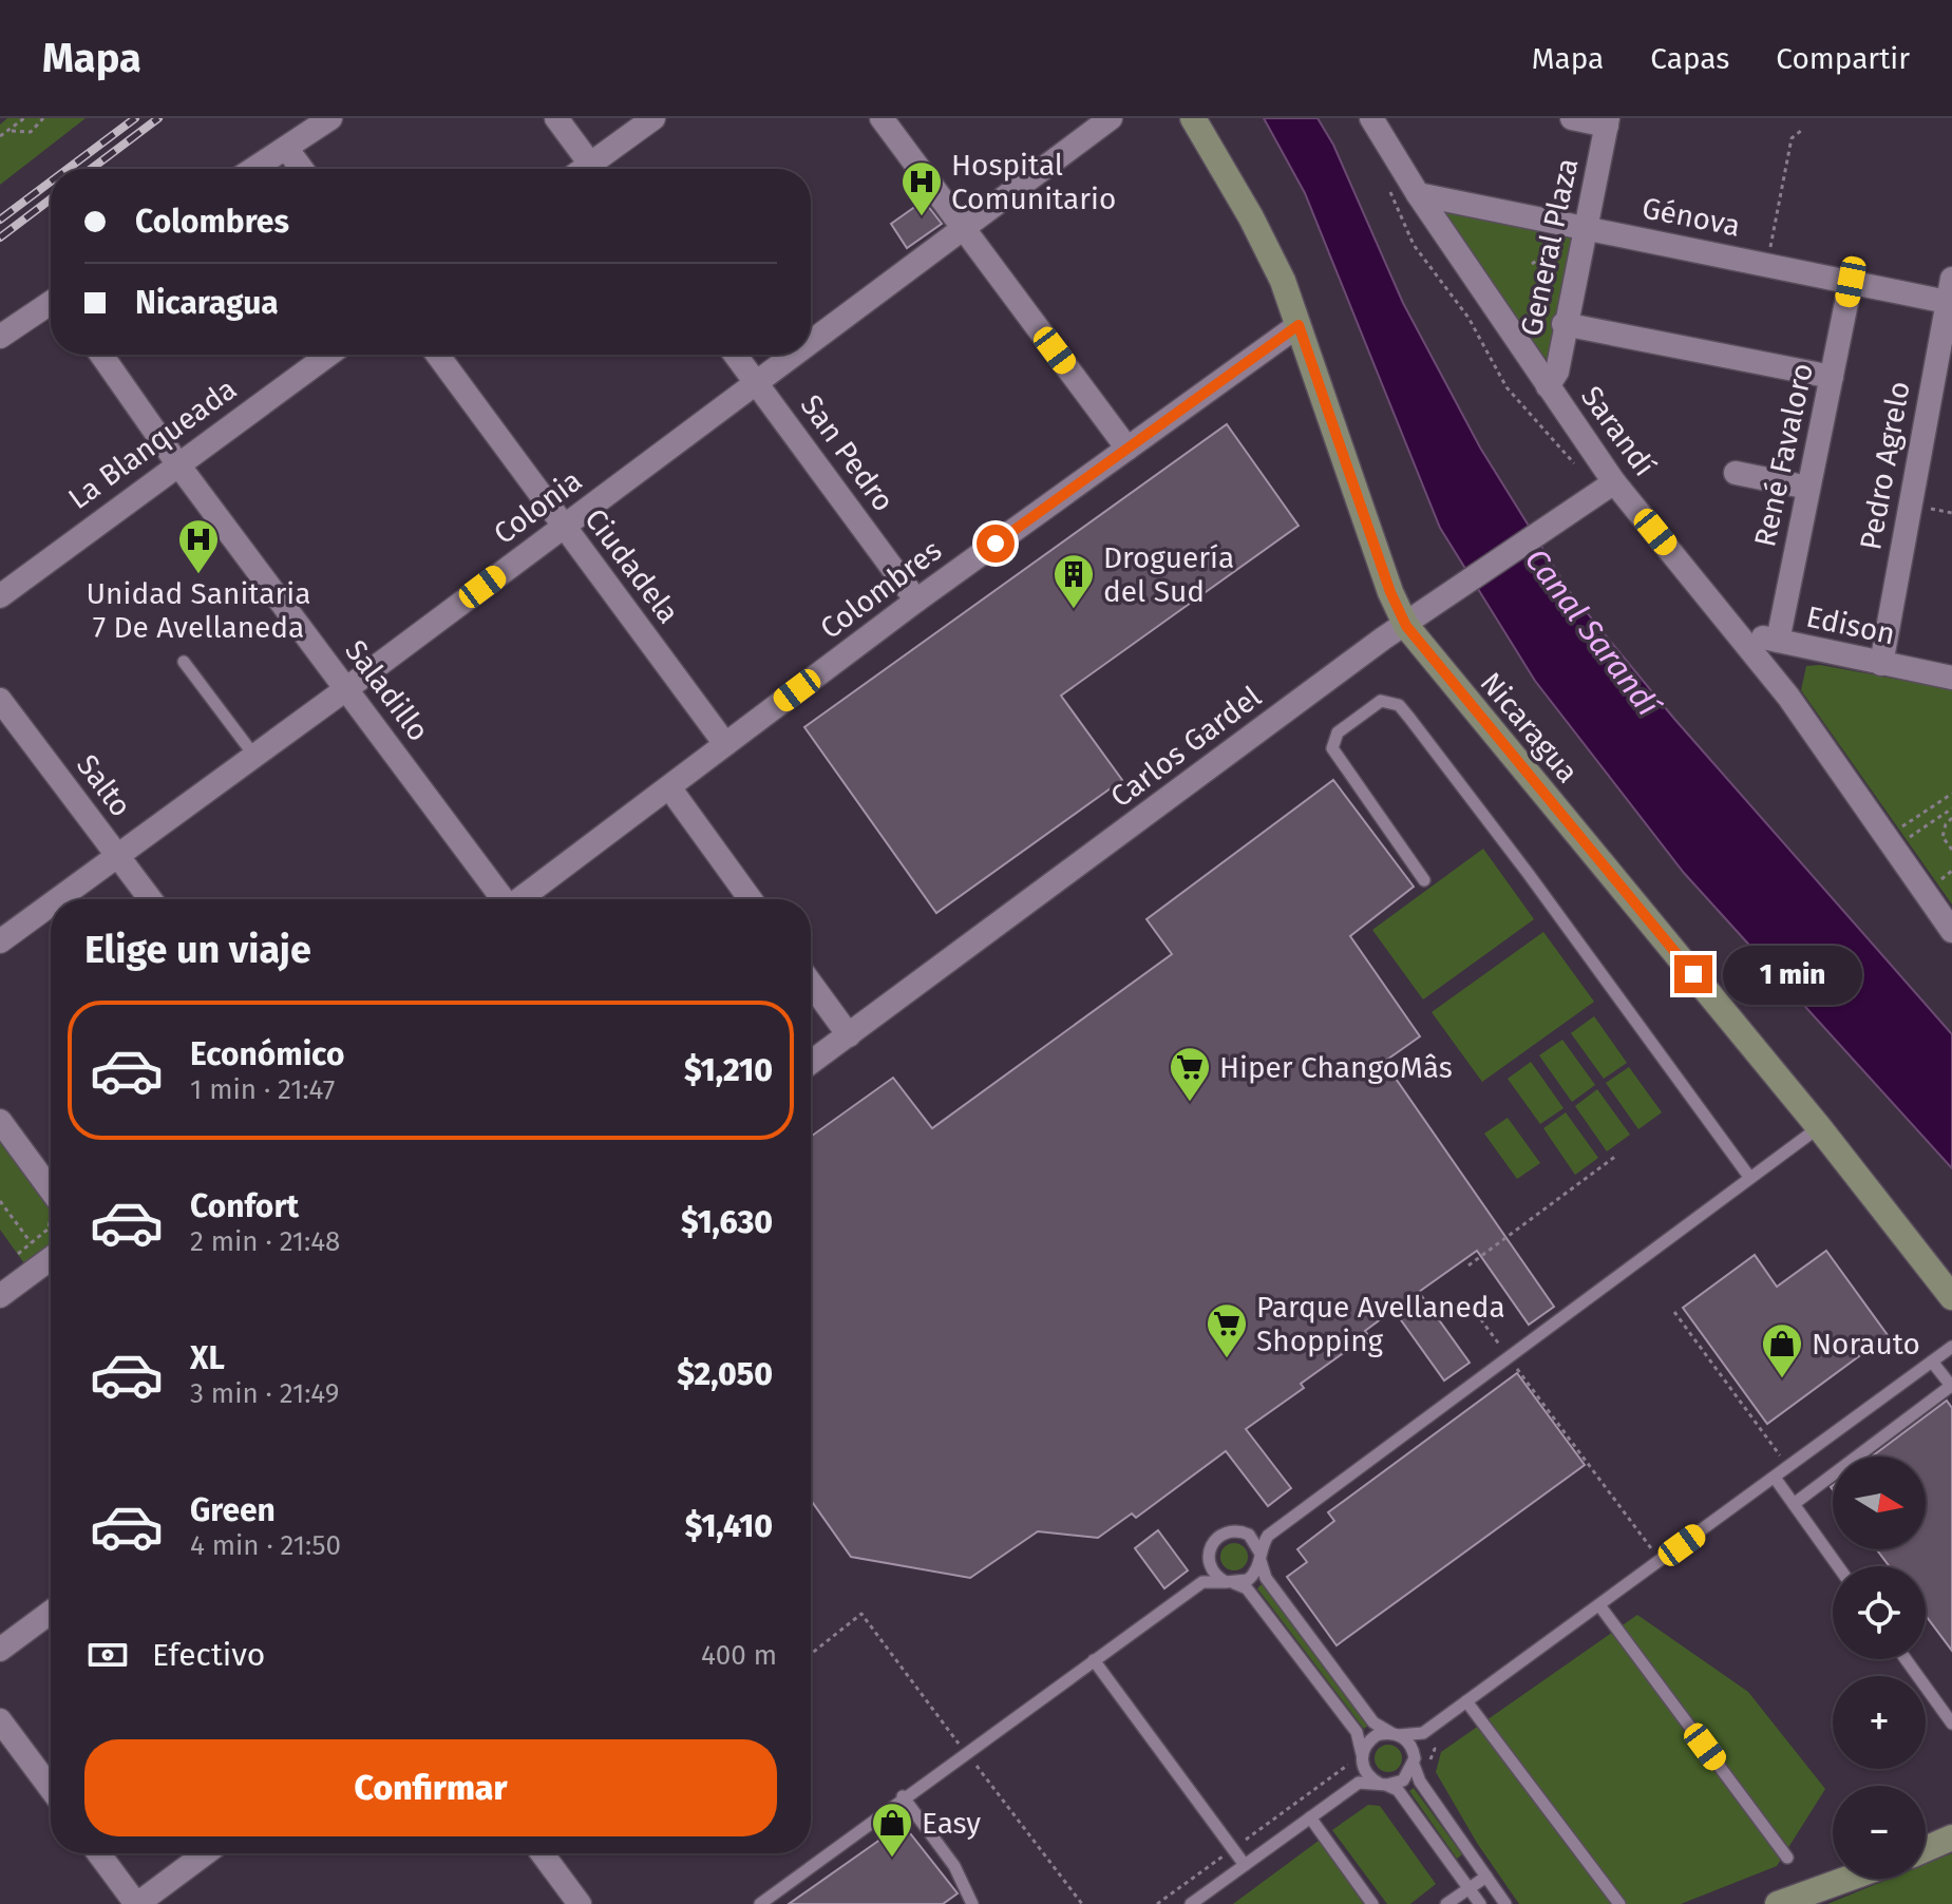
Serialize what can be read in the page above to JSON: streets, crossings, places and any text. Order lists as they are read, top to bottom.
{
  "streets": {
    "main road": ["Nicaragua"],
    "street": [
      "Génova",
      "General Plaza",
      "Sarandí",
      "La Blanqueada",
      "San Pedro",
      "René Favaloro",
      "Pedro Agrelo",
      "Colonia",
      "Ciudadela",
      "Colombres",
      "Edison",
      "Saladillo",
      "Carlos Gardel",
      "Salto"
    ]
  },
  "crossings": [
    ["Génova", "General Plaza"],
    ["Génova", "Sarandí"],
    ["Génova", "René Favaloro"],
    ["Génova", "Pedro Agrelo"],
    ["General Plaza", "Sarandí"],
    ["Sarandí", "Edison"],
    ["Sarandí", "Carlos Gardel"],
    ["La Blanqueada", "Saladillo"],
    ["San Pedro", "Colonia"],
    ["San Pedro", "Colombres"],
    ["René Favaloro", "Edison"],
    ["Pedro Agrelo", "Edison"],
    ["Colonia", "Ciudadela"],
    ["Colonia", "Saladillo"],
    ["Colonia", "Salto"],
    ["Ciudadela", "Colombres"],
    ["Colombres", "Nicaragua"],
    ["Nicaragua", "Carlos Gardel"]
  ],
  "water": ["Canal Sarandí"],
  "places": {
    "hospital": ["Hospital Comunitario", "Unidad Sanitaria 7 De Avellaneda"],
    "building": ["Droguería del Sud"],
    "supermarket": ["Hiper ChangoMâs", "Parque Avellaneda Shopping"],
    "shop": ["Norauto", "Easy"]
  },
  "north": "right",
  "page": {
    "header": "Mapa",
    "nav": ["Mapa", "Capas", "Compartir"],
    "banner": ["Colombres", "Nicaragua"],
    "heading": "Elige un viaje",
    "bubble": "1 min",
    "list": [
      {
        "name": "Económico",
        "note": "1 min · 21:47",
        "value": "$1,210"
      },
      {
        "name": "Confort",
        "note": "2 min · 21:48",
        "value": "$1,630"
      },
      {
        "name": "XL",
        "note": "3 min · 21:49",
        "value": "$2,050"
      },
      {
        "name": "Green",
        "note": "4 min · 21:50",
        "value": "$1,410"
      }
    ],
    "map_buttons": ["+", "−"],
    "pay": ["Efectivo", "400 m"],
    "buttons": "Confirmar"
  }
}
